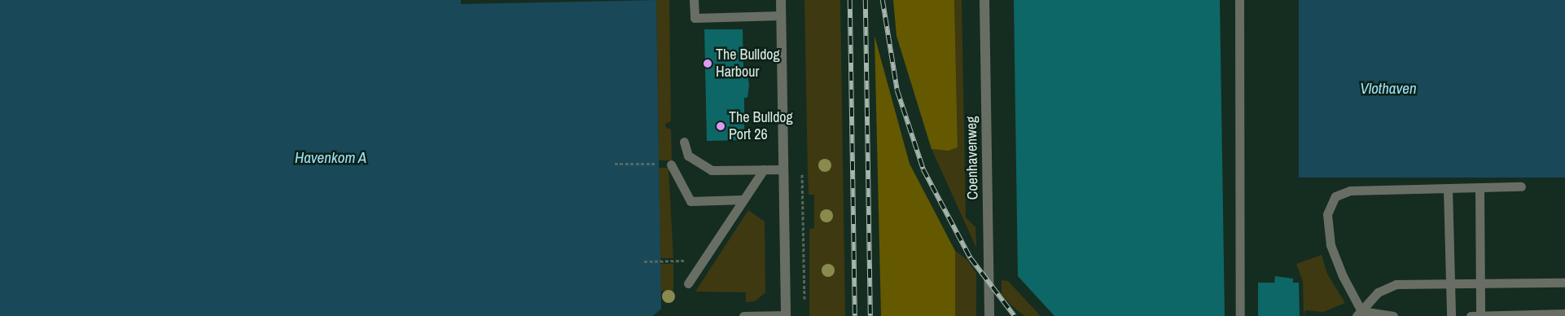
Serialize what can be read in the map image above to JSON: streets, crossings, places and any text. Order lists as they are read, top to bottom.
{
  "streets": {
    "street": ["Coenhavenweg"]
  },
  "water": ["Vlothaven", "Havenkom A"],
  "places": ["The Bulldog Harbour", "The Bulldog Port 26"]
}
